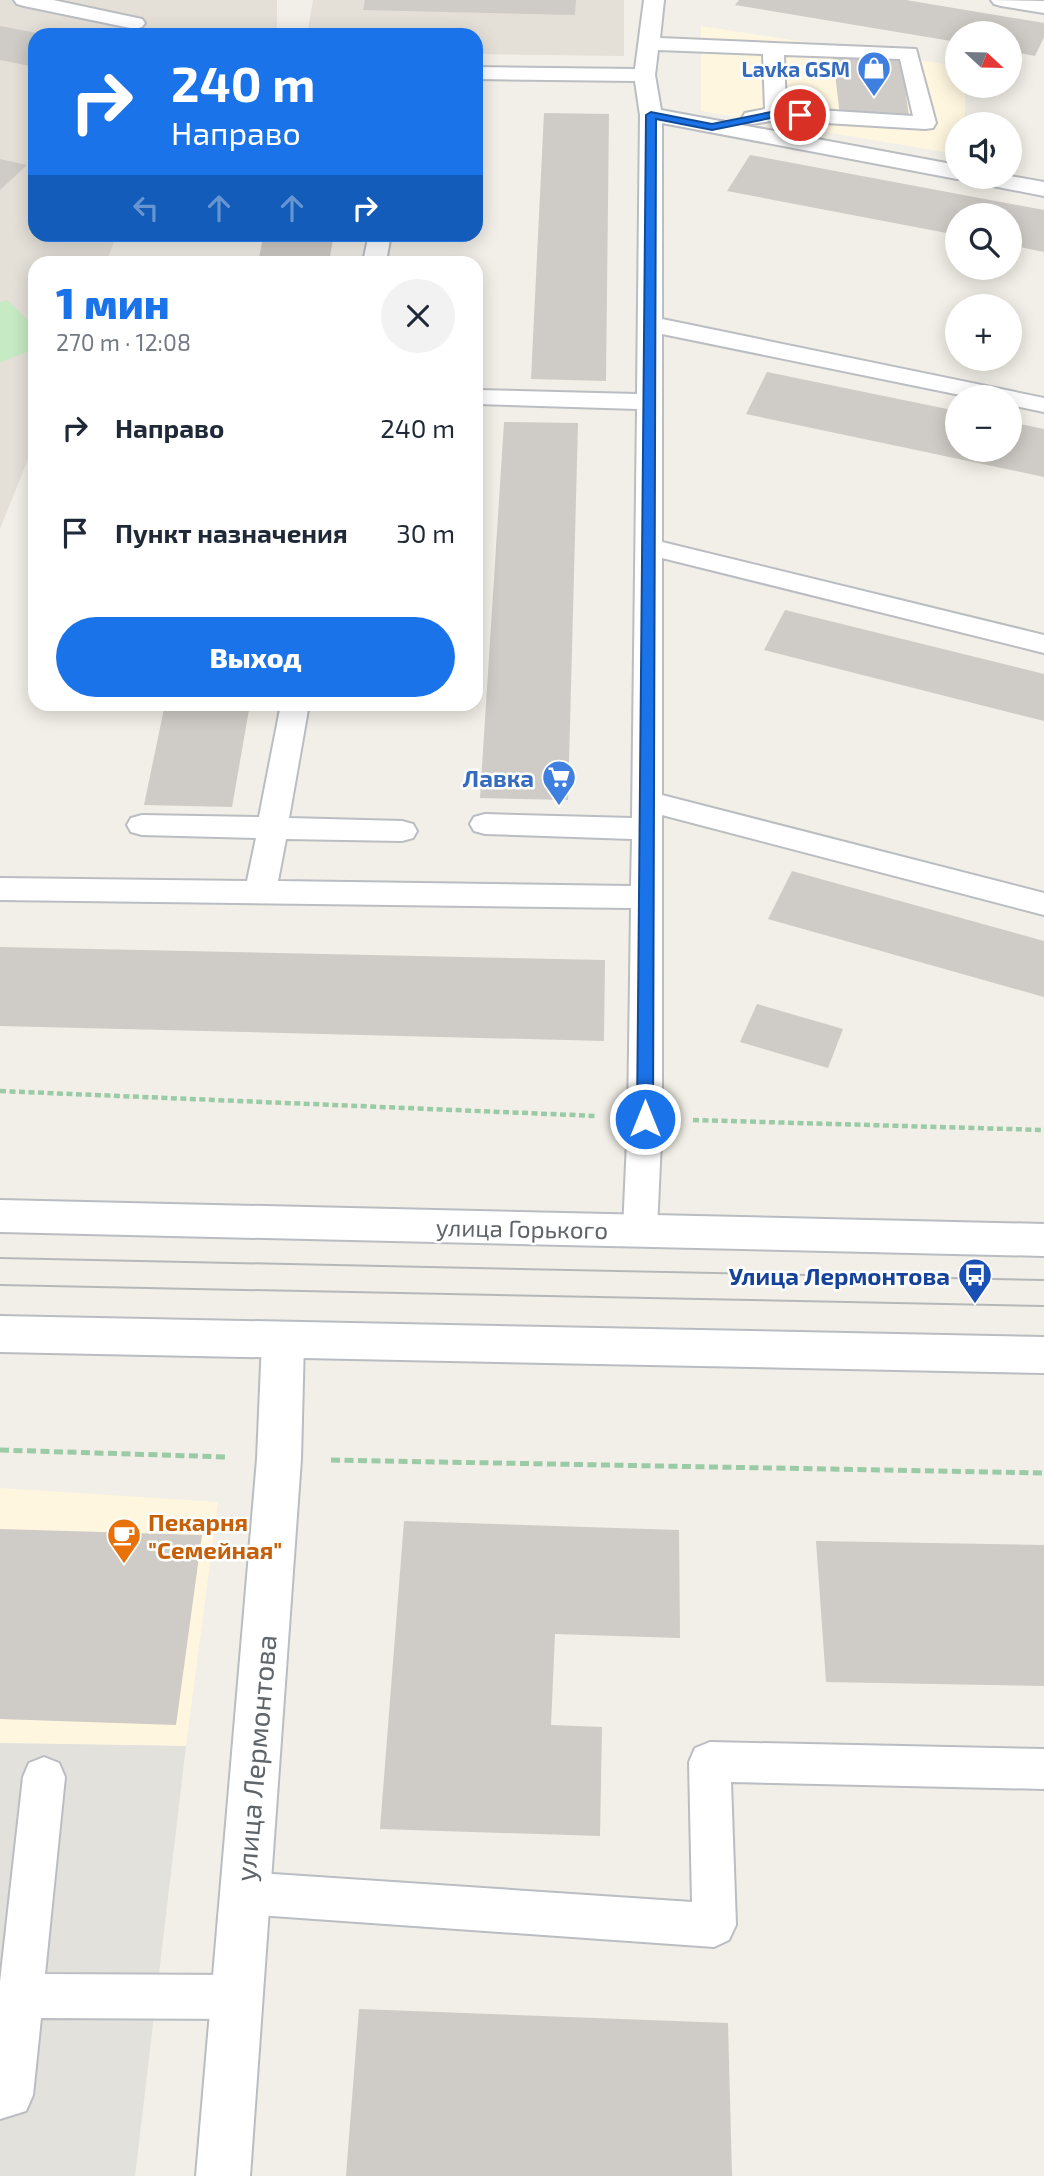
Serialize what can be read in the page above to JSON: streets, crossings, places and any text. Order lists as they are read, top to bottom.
{
  "streets": {
    "main road": ["улица Горького", "улица Лермонтова"]
  },
  "places": {
    "shop": ["Lavka GSM"],
    "supermarket": ["Лавка"],
    "bus stop": ["Улица Лермонтова"],
    "cafe": ["Пекарня \"Семейная\""]
  },
  "north": "right",
  "page": {
    "map_buttons": ["+", "−"],
    "turn": ["240 m", "Направо"],
    "heading": ["1 мин", "270 m · 12:08"],
    "list": [
      {
        "name": "Направо",
        "value": "240 m"
      },
      {
        "name": "Пункт назначения",
        "value": "30 m"
      }
    ],
    "buttons": "Выход"
  }
}
